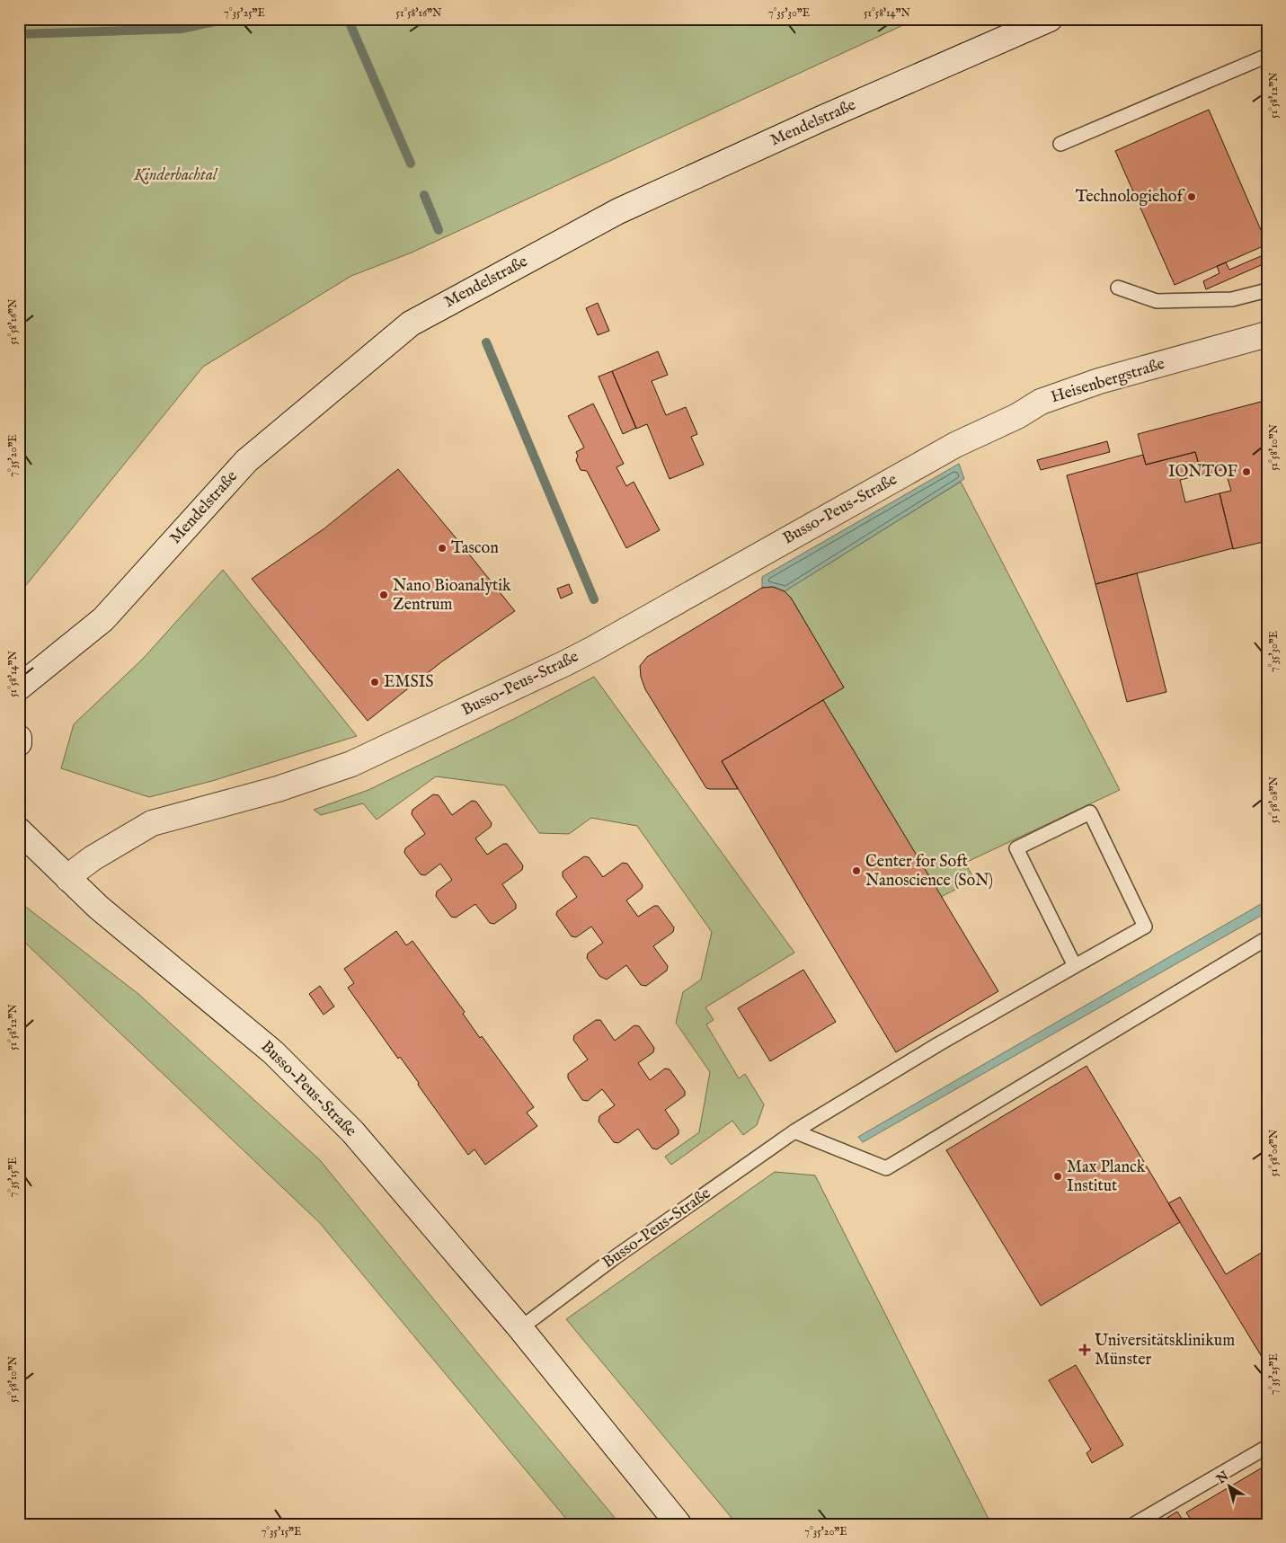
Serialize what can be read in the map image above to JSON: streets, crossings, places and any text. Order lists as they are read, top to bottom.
{
  "streets": {
    "main road": ["Mendelstraße", "Heisenbergstraße", "Busso-Peus-Straße"]
  },
  "crossings": [
    ["Heisenbergstraße", "Busso-Peus-Straße"]
  ],
  "parks": ["Kinderbachtal"],
  "places": {
    "other": [
      "Technologiehof",
      "IONTOF",
      "Tascon",
      "Nano Bioanalytik Zentrum",
      "EMSIS",
      "Center for Soft Nanoscience (SoN)",
      "Max Planck Institut"
    ],
    "health": ["Universitätsklinikum Münster"]
  },
  "north": "top left",
  "coordinates": [
    "7°35'25\"E",
    "51°58'16\"N",
    "7°35'30\"E",
    "51°58'14\"N",
    "51°58'12\"N",
    "51°58'10\"N",
    "7°35'20\"E",
    "51°58'08\"N",
    "51°58'06\"N",
    "7°35'15\"E"
  ]
}
